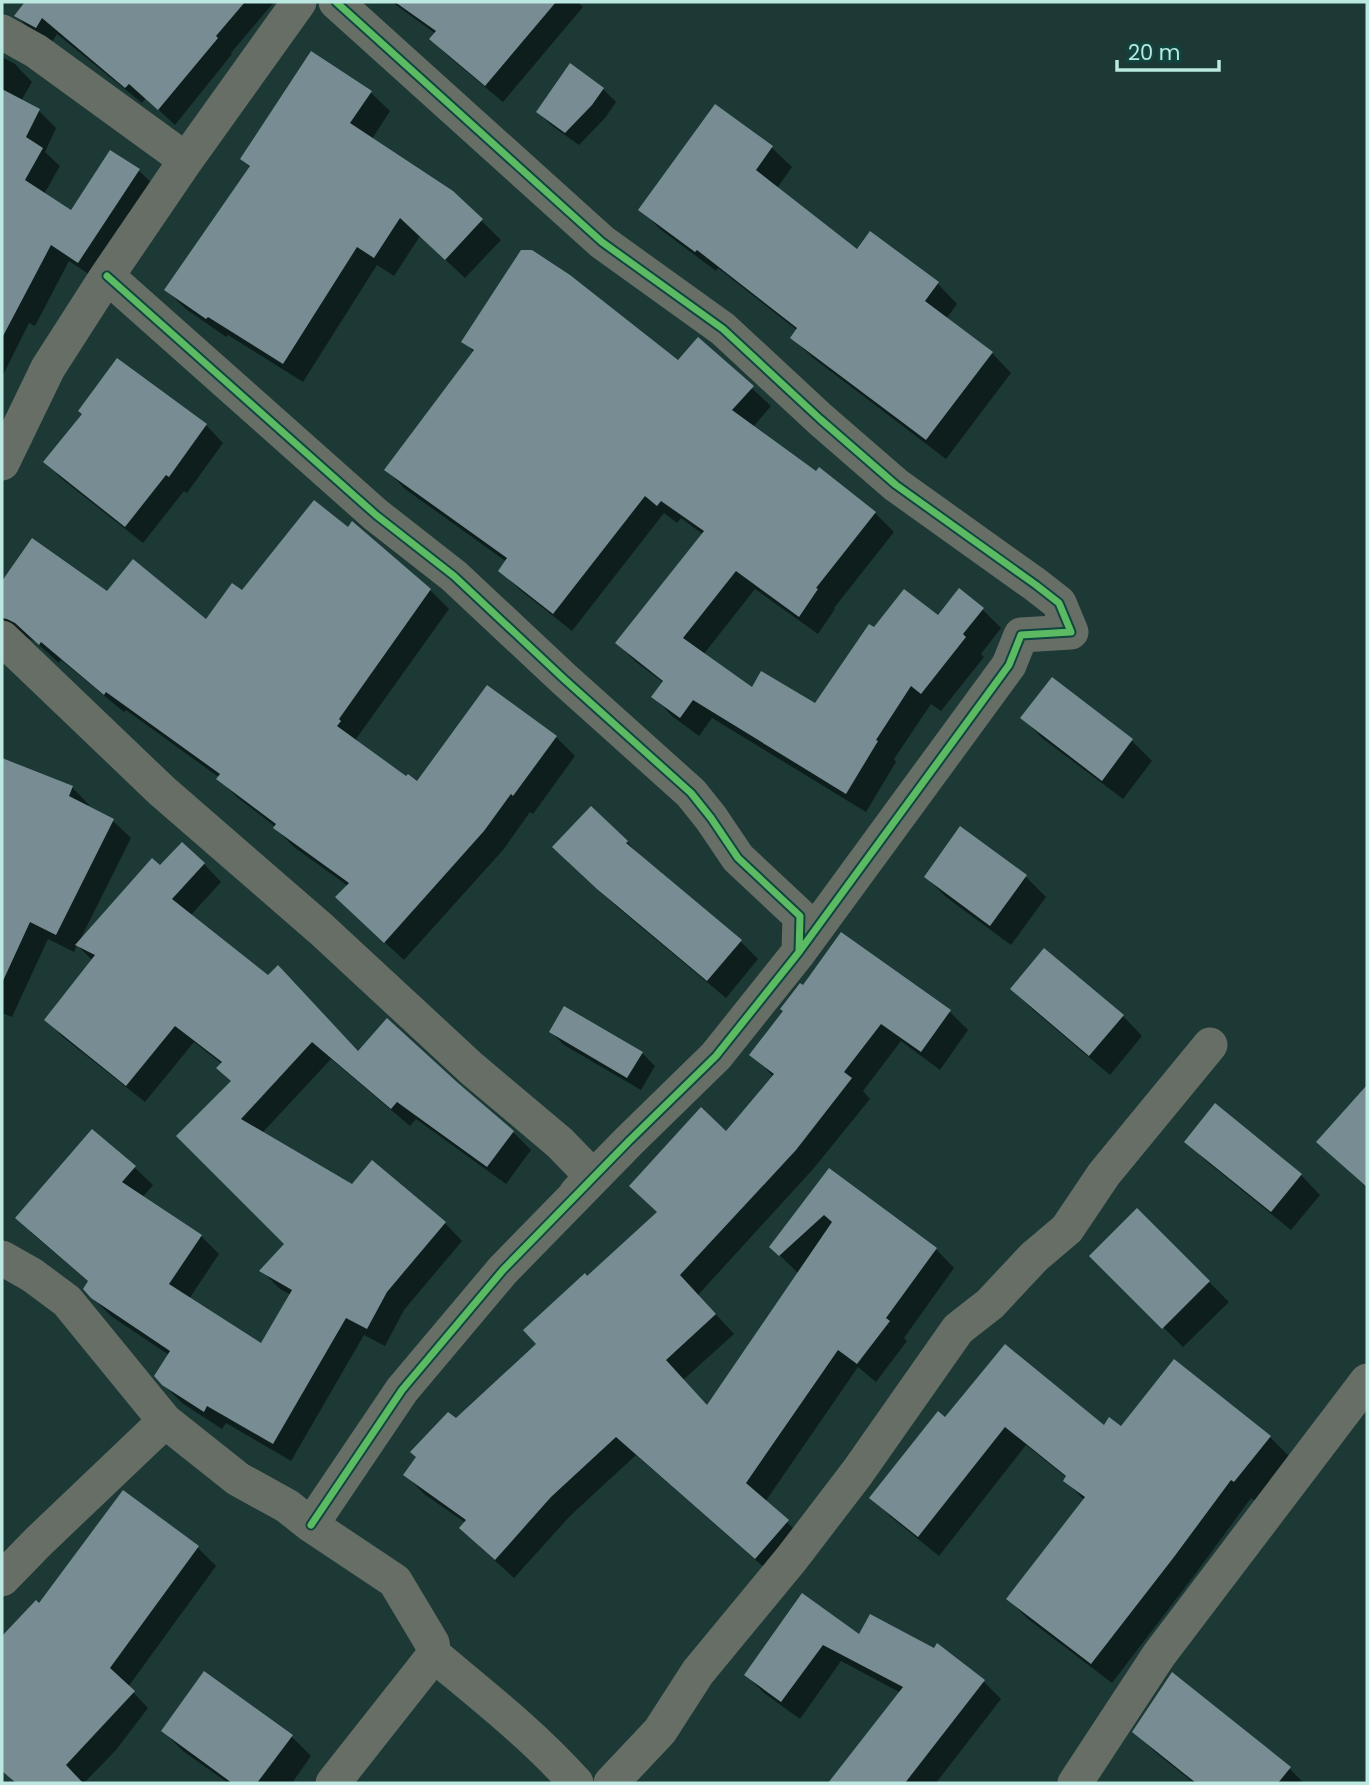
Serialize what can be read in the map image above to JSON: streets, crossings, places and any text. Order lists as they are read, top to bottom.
{
  "scale_bar": "20 m"
}
